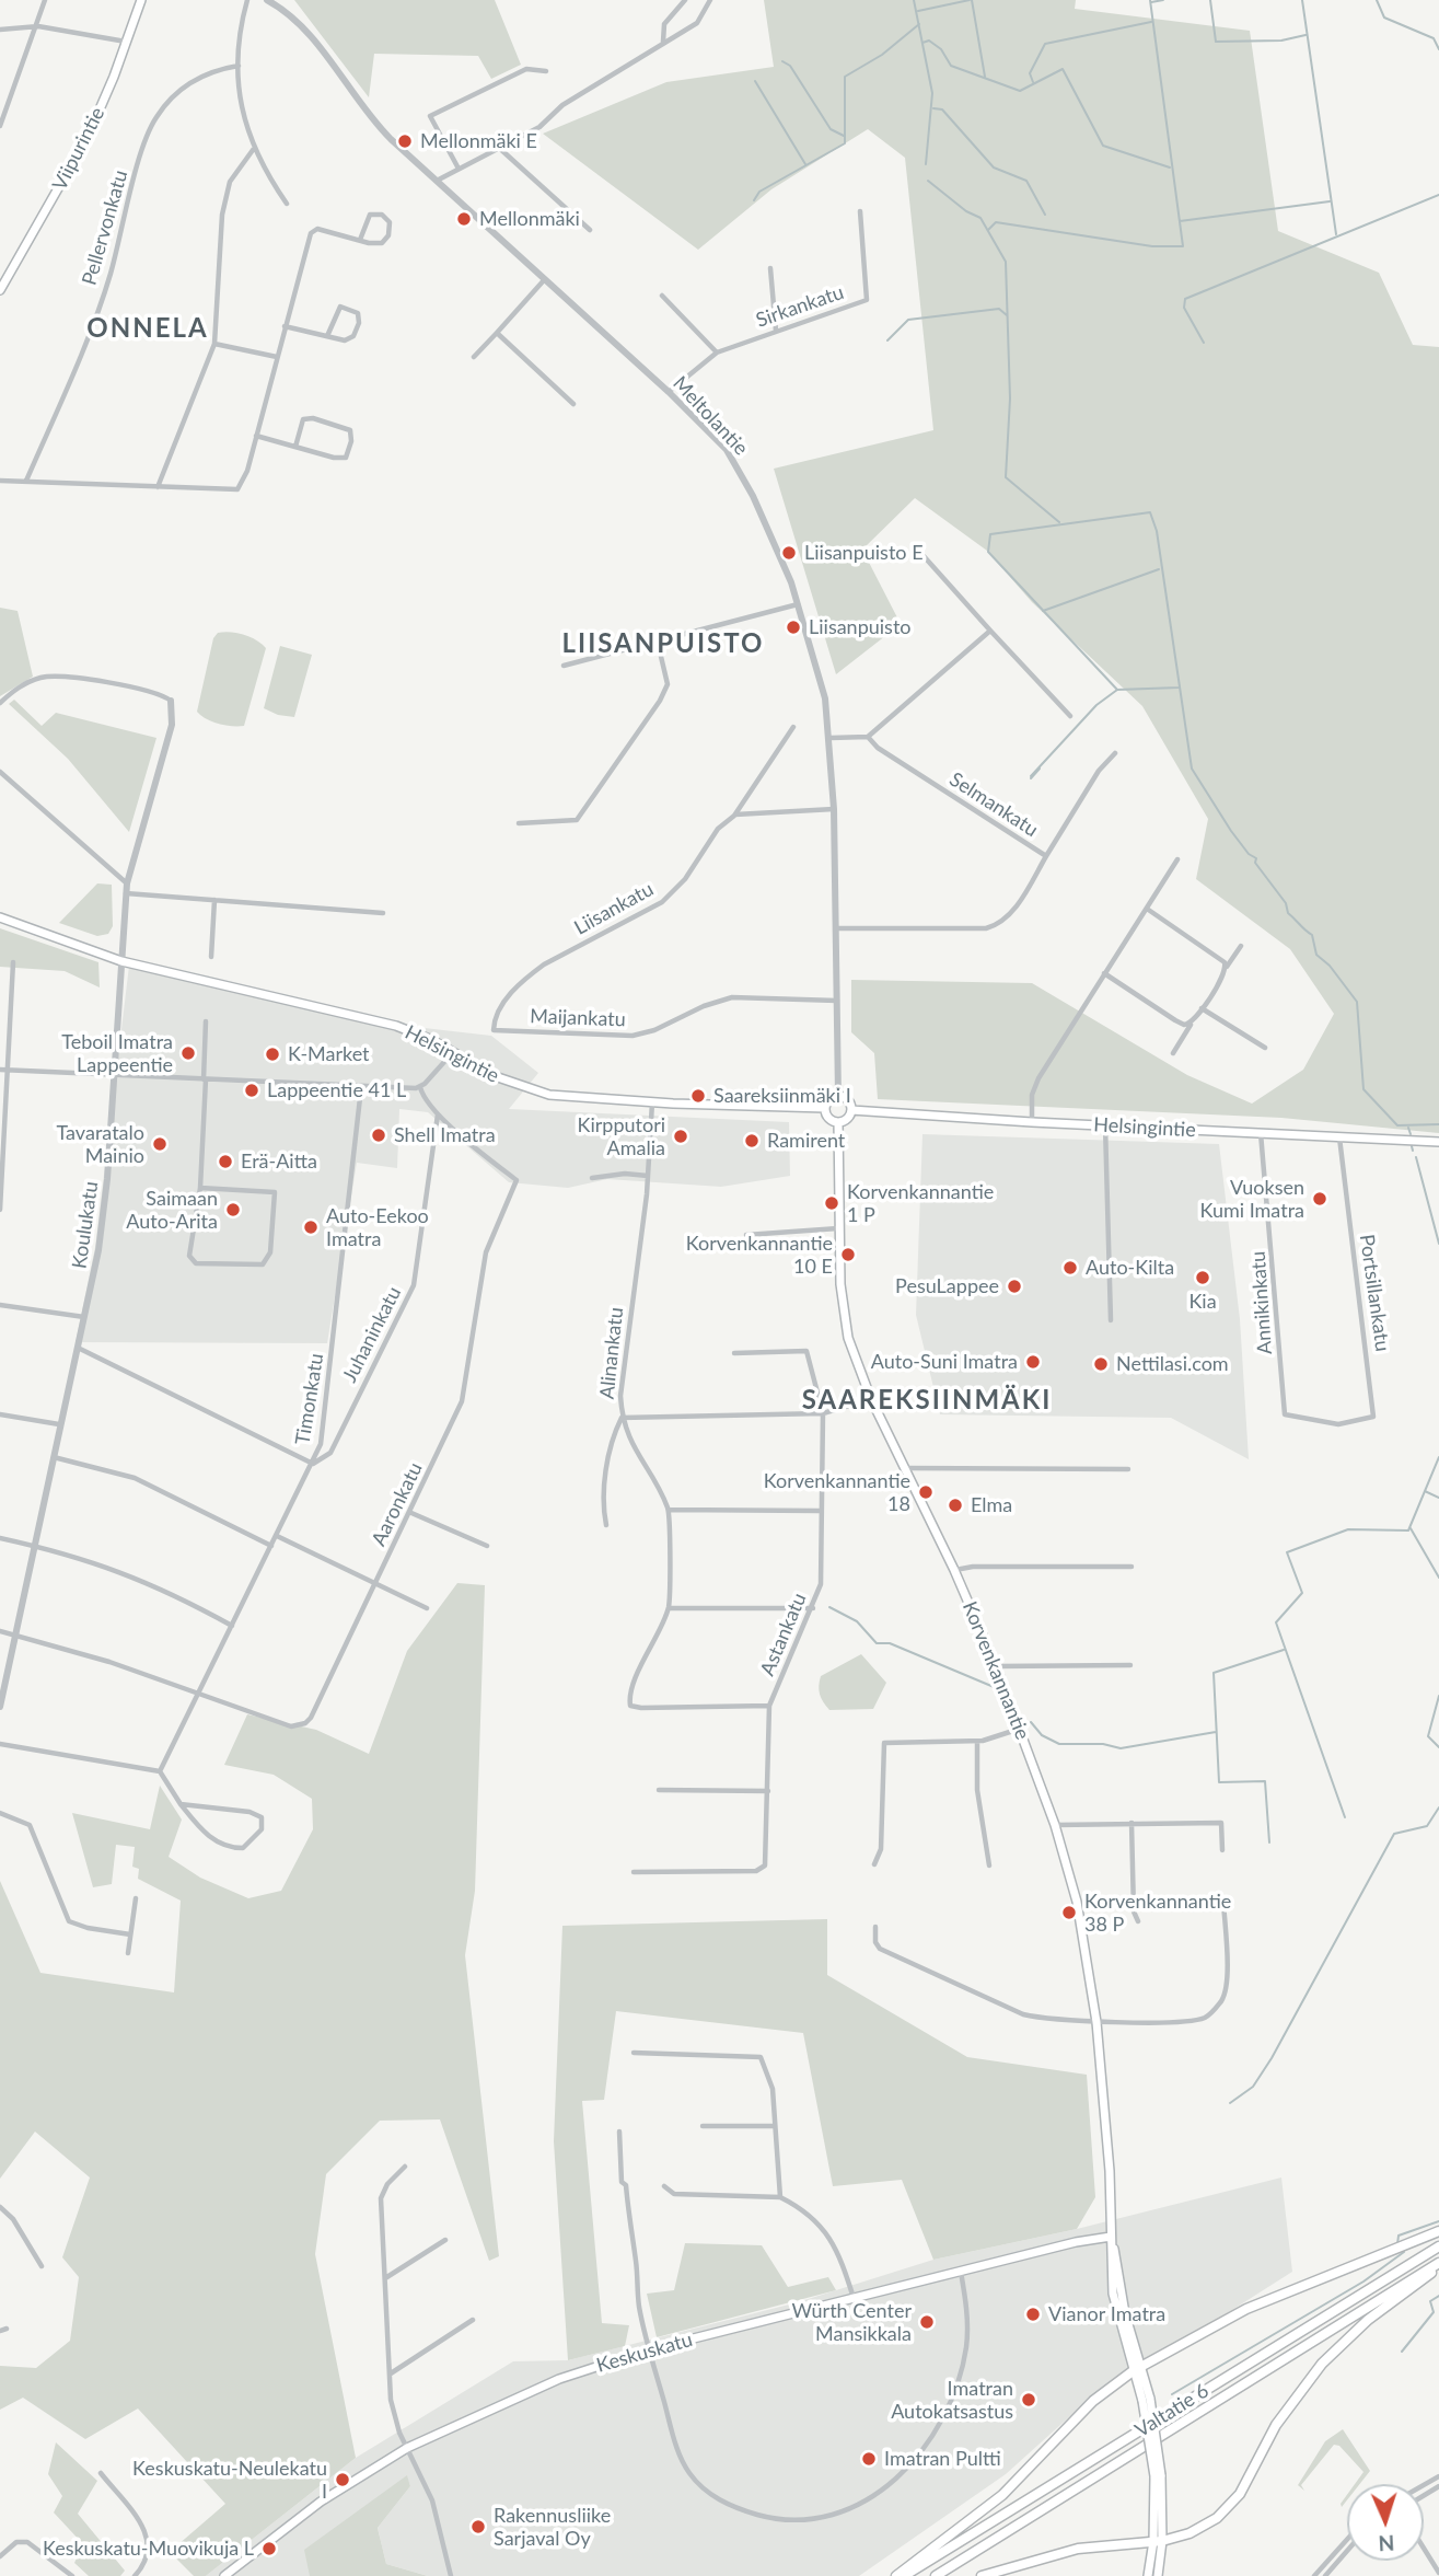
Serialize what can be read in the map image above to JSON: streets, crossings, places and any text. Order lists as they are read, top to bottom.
{
  "streets": {
    "highway": ["Valtatie 6"],
    "main road": [
      "Viipurintie",
      "Helsingintie",
      "Korvenkannantie",
      "Keskuskatu"
    ],
    "street": [
      "Pellervonkatu",
      "Sirkankatu",
      "Meltolantie",
      "Selmankatu",
      "Liisankatu",
      "Maijankatu",
      "Koulukatu",
      "Portsillankatu",
      "Annikinkatu",
      "Juhaninkatu",
      "Alinankatu",
      "Timonkatu",
      "Aaronkatu",
      "Astankatu"
    ]
  },
  "crossings": [
    ["Sirkankatu", "Meltolantie"],
    ["Meltolantie", "Selmankatu"],
    ["Meltolantie", "Maijankatu"],
    ["Meltolantie", "Helsingintie"],
    ["Meltolantie", "Korvenkannantie"],
    ["Liisankatu", "Maijankatu"],
    ["Helsingintie", "Koulukatu"],
    ["Helsingintie", "Portsillankatu"],
    ["Helsingintie", "Annikinkatu"],
    ["Helsingintie", "Alinankatu"],
    ["Helsingintie", "Korvenkannantie"],
    ["Portsillankatu", "Annikinkatu"],
    ["Juhaninkatu", "Timonkatu"],
    ["Juhaninkatu", "Aaronkatu"],
    ["Timonkatu", "Aaronkatu"],
    ["Korvenkannantie", "Keskuskatu"]
  ],
  "districts": ["ONNELA", "LIISANPUISTO", "SAAREKSIINMÄKI"],
  "places": [
    "Mellonmäki E",
    "Mellonmäki",
    "Liisanpuisto E",
    "Liisanpuisto",
    "Teboil Imatra Lappeentie",
    "K-Market",
    "Lappeentie 41 L",
    "Saareksiinmäki I",
    "Shell Imatra",
    "Kirpputori Amalia",
    "Ramirent",
    "Tavaratalo Mainio",
    "Erä-Aitta",
    "Vuoksen Kumi Imatra",
    "Korvenkannantie 1 P",
    "Saimaan Auto-Arita",
    "Auto-Eekoo Imatra",
    "Korvenkannantie 10 E",
    "Auto-Kilta",
    "Kia",
    "PesuLappee",
    "Auto-Suni Imatra",
    "Nettilasi.com",
    "Korvenkannantie 18",
    "Elma",
    "Korvenkannantie 38 P",
    "Vianor Imatra",
    "Würth Center Mansikkala",
    "Imatran Autokatsastus",
    "Imatran Pultti",
    "Keskuskatu-Neulekatu I",
    "Rakennusliike Sarjaval Oy",
    "Keskuskatu-Muovikuja L"
  ],
  "north": "bottom"
}
